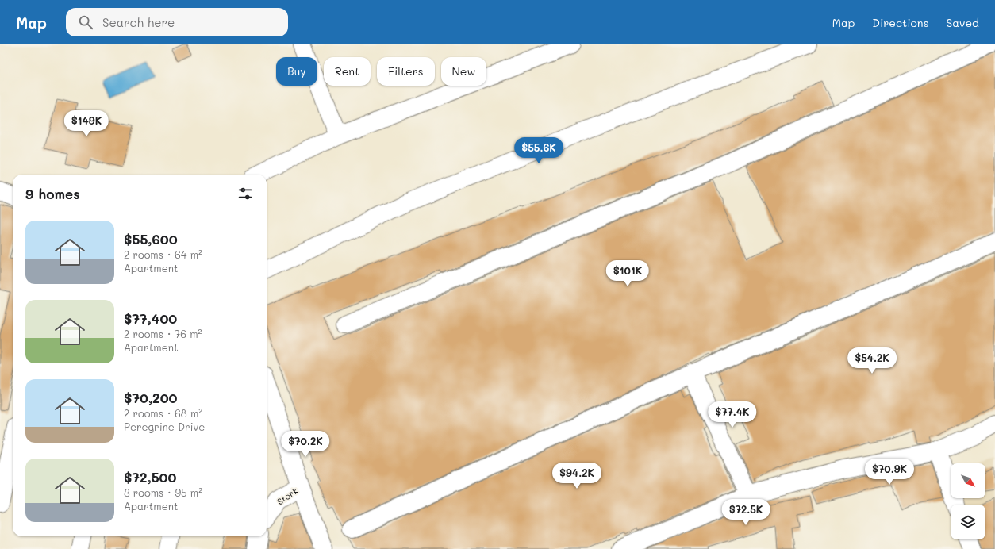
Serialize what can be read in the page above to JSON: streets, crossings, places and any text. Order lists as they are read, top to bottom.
{
  "streets": {
    "street": ["Stork"]
  },
  "north": "bottom right",
  "page": {
    "header": "Map",
    "search": "Search here",
    "nav": ["Map", "Directions", "Saved"],
    "chip": [
      "Buy",
      "Rent",
      "Filters",
      "New"
    ],
    "price": [
      "$149K",
      "$55.6K",
      "$101K",
      "$54.2K",
      "$77.4K",
      "$70.2K",
      "$70.9K",
      "$94.2K",
      "$72.5K"
    ],
    "heading": "9 homes",
    "list": [
      {
        "name": "$55,600",
        "note": "2 rooms · 64 m² · Apartment"
      },
      {
        "name": "$77,400",
        "note": "2 rooms · 76 m² · Apartment"
      },
      {
        "name": "$70,200",
        "note": "2 rooms · 68 m² · Peregrine Drive"
      },
      {
        "name": "$72,500",
        "note": "3 rooms · 95 m² · Apartment"
      }
    ]
  }
}
